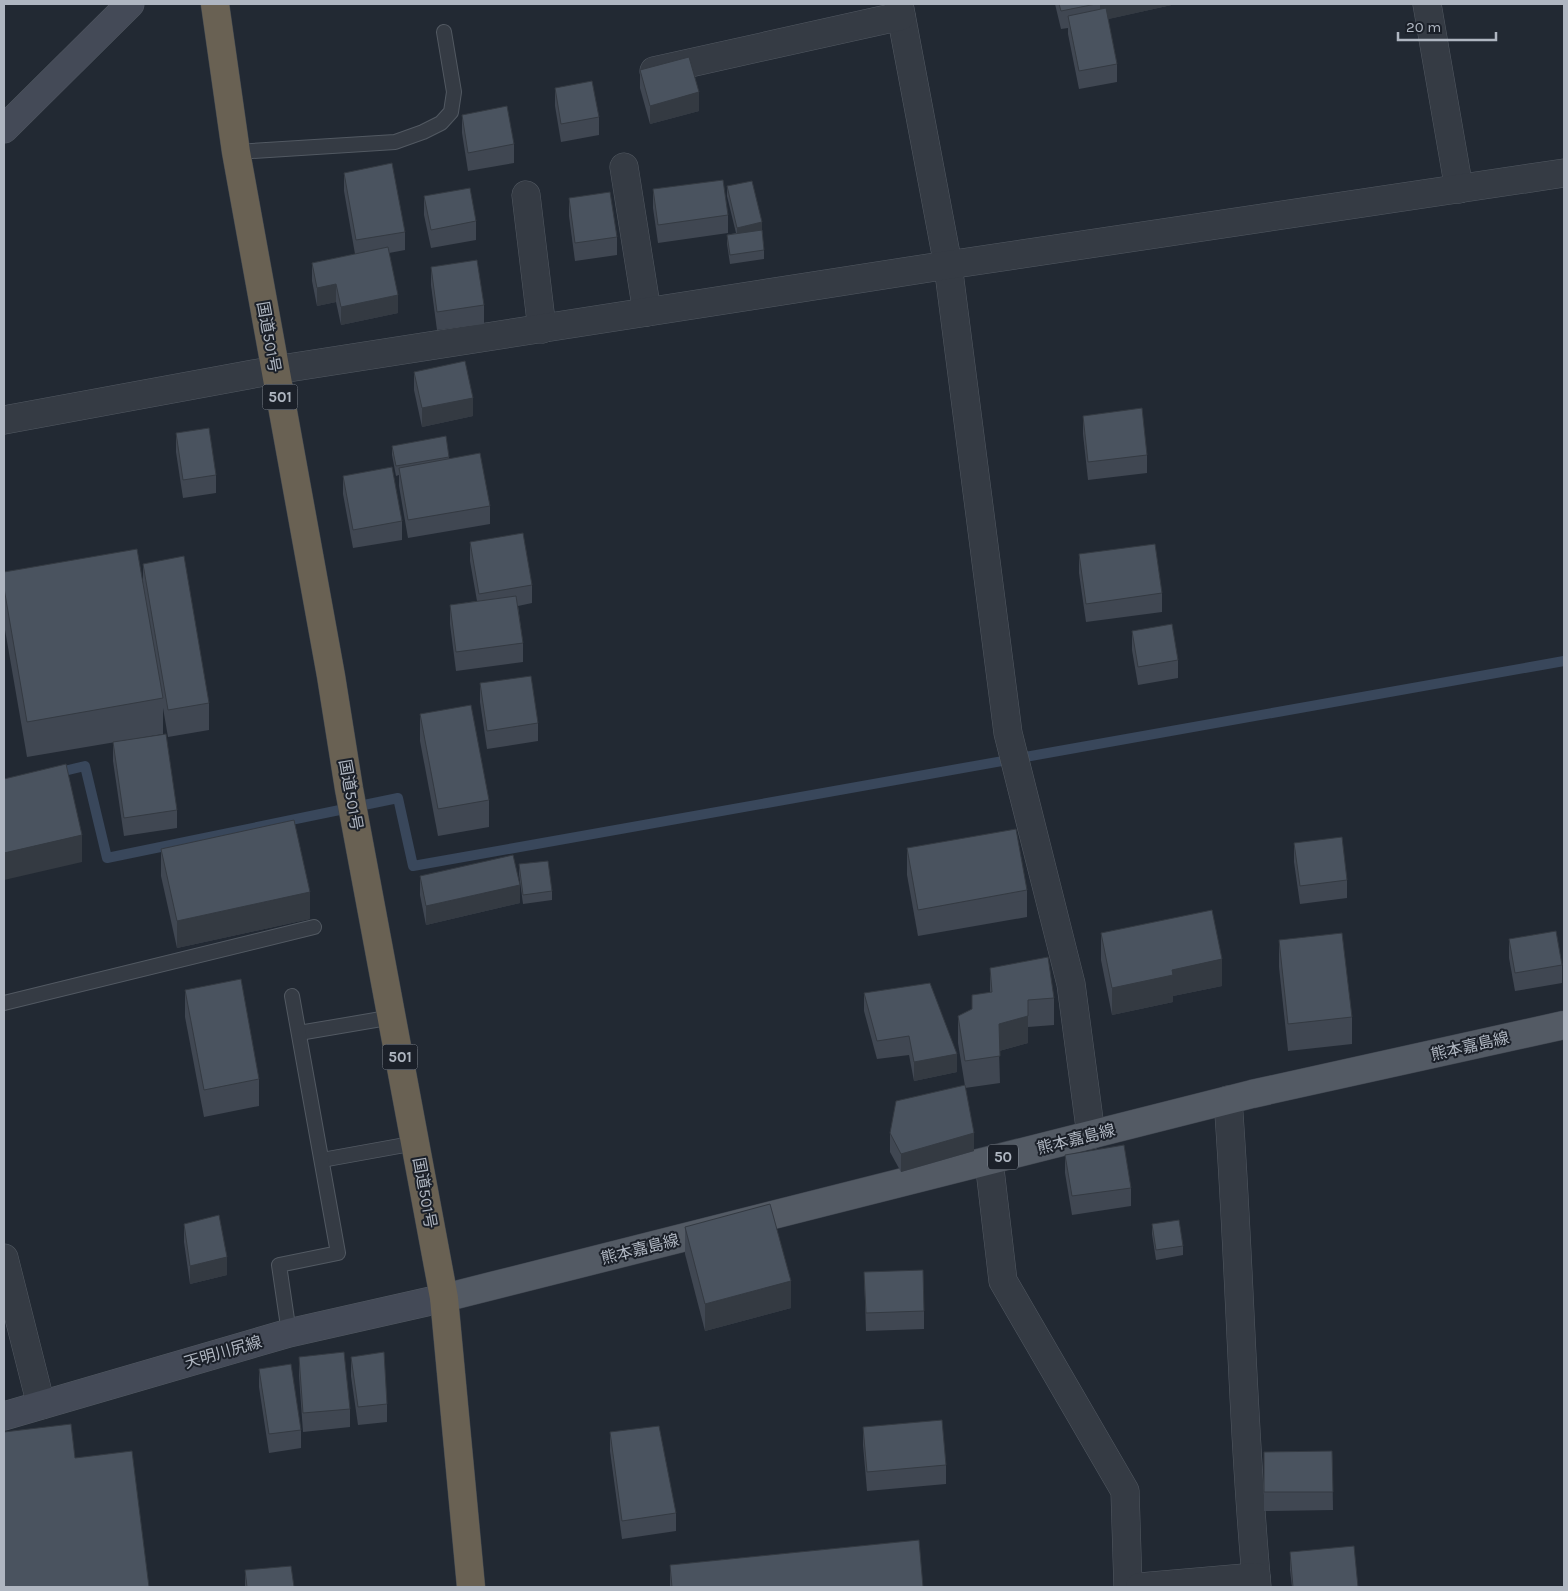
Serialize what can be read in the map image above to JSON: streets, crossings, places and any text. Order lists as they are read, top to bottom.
{
  "streets": {
    "highway": ["国道501号", "501"],
    "main road": ["熊本嘉島線", "50", "天明川尻線"]
  },
  "crossings": [
    ["国道501号", "熊本嘉島線"],
    ["国道501号", "天明川尻線"],
    ["熊本嘉島線", "天明川尻線"]
  ],
  "scale_bar": "20 m"
}
